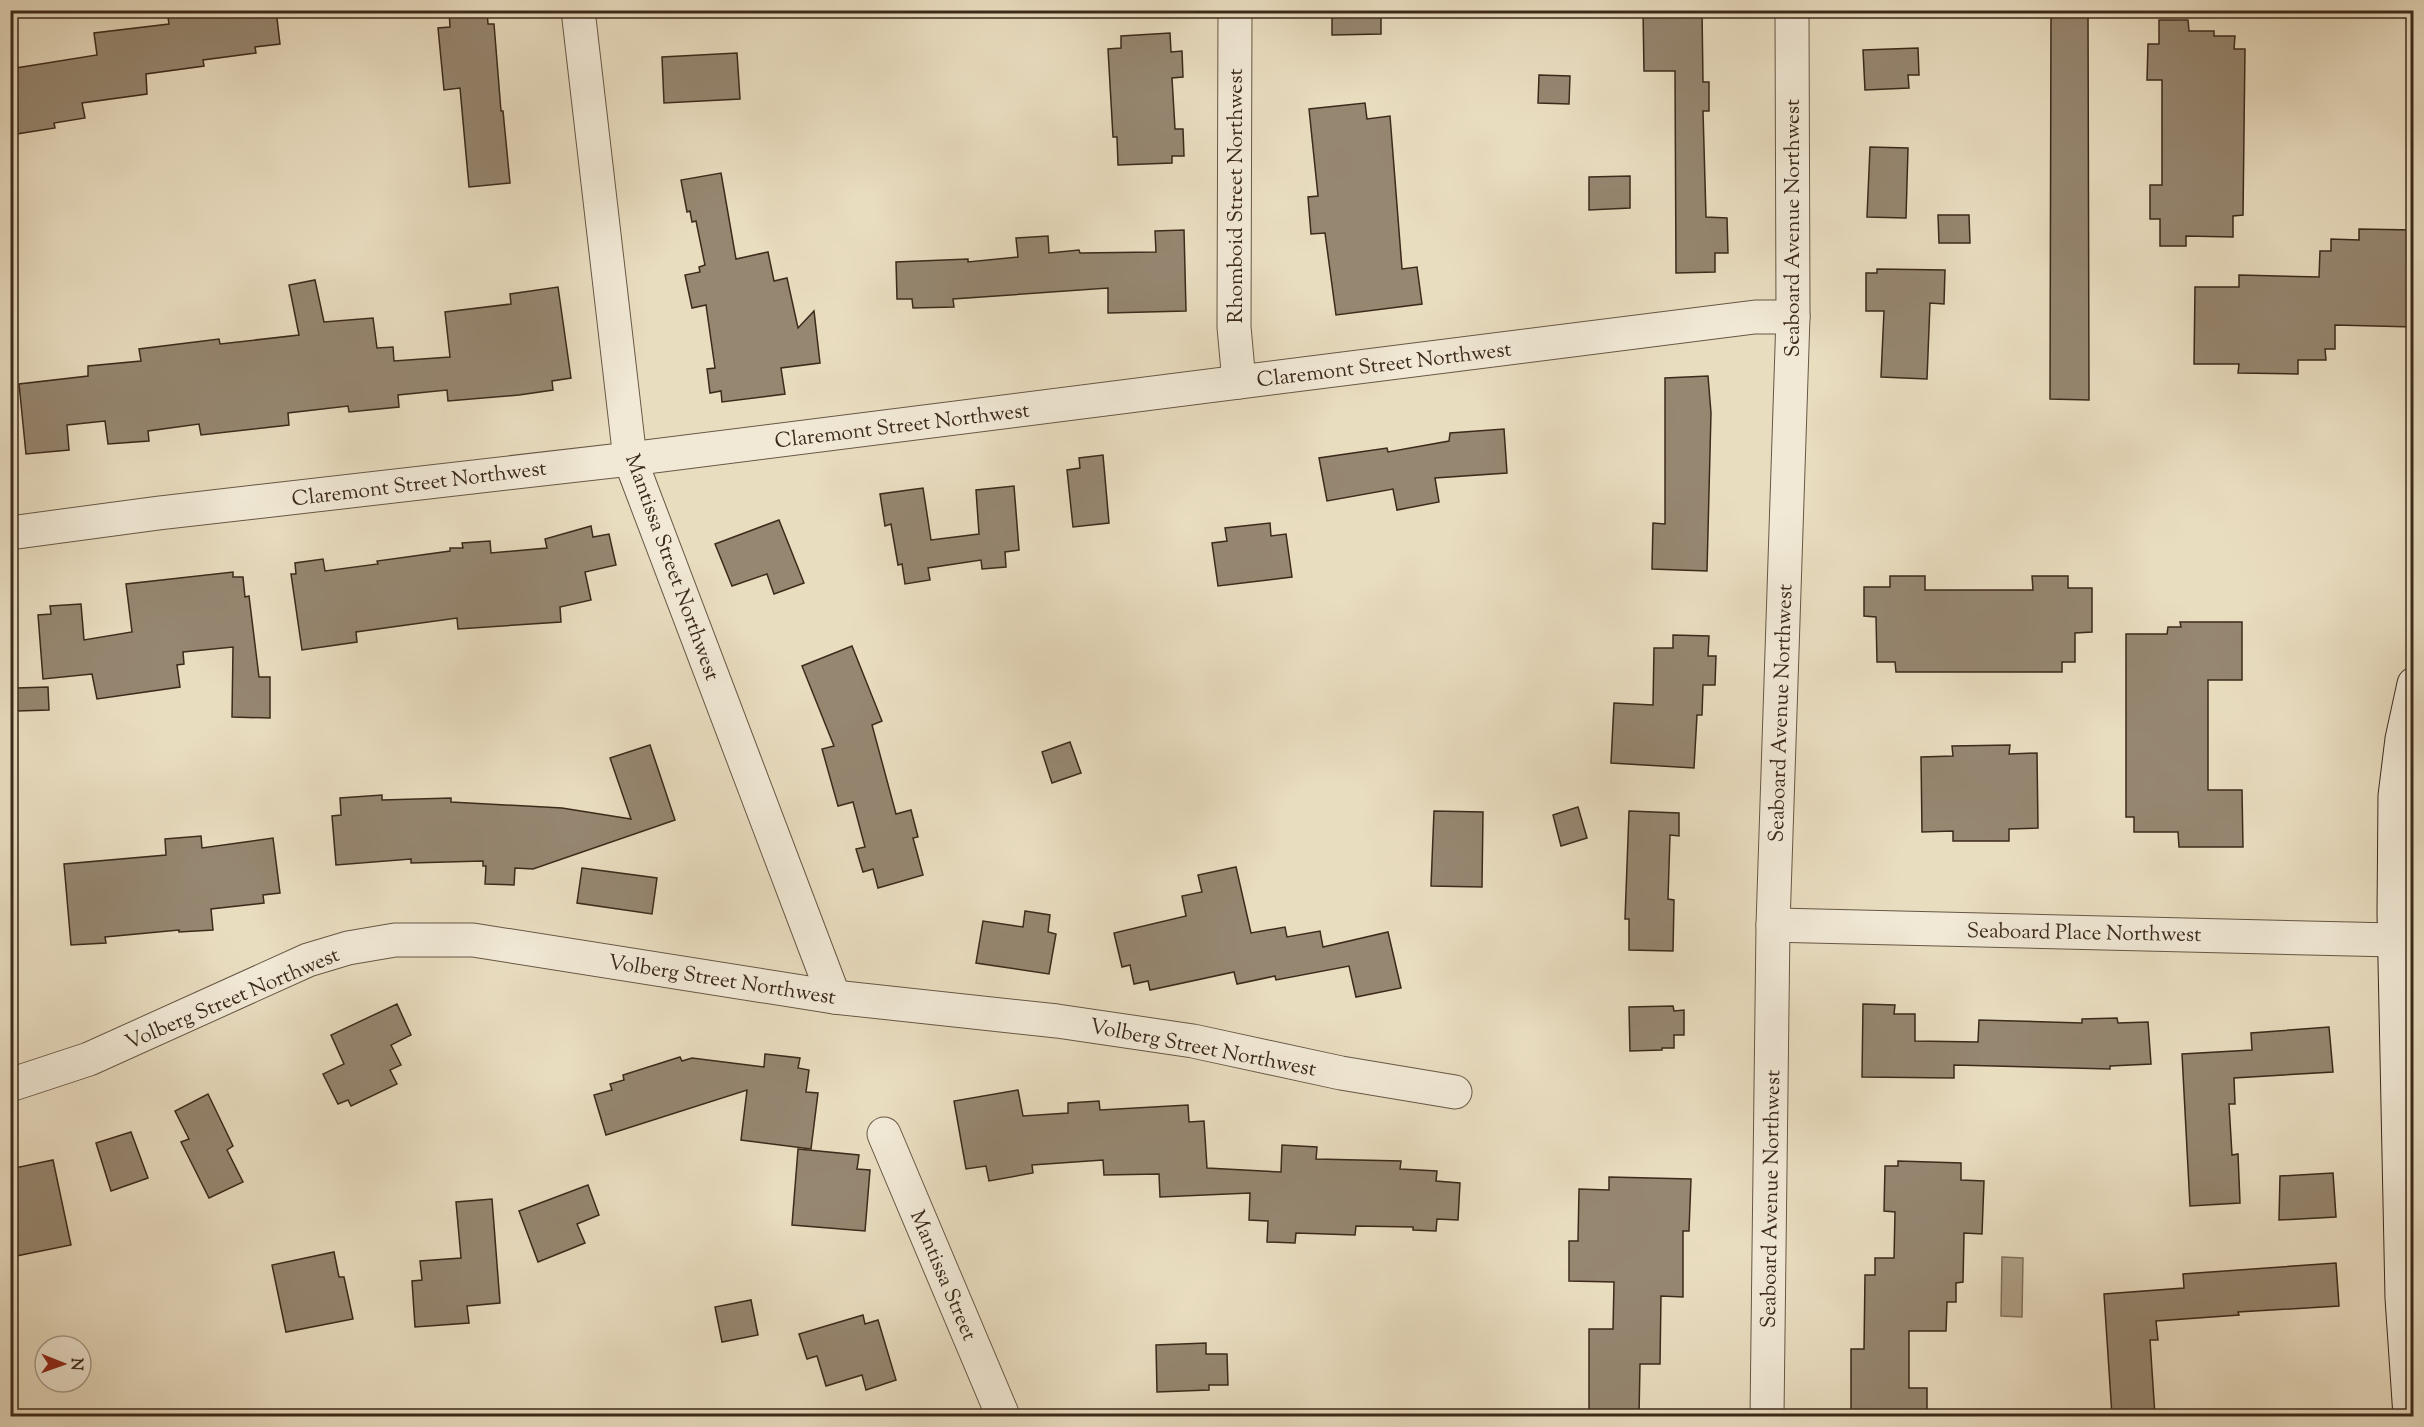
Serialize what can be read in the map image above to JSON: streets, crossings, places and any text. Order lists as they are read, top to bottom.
{
  "streets": {
    "street": [
      "Rhomboid Street Northwest",
      "Seaboard Avenue Northwest",
      "Claremont Street Northwest",
      "Mantissa Street Northwest",
      "Seaboard Place Northwest",
      "Volberg Street Northwest",
      "Mantissa Street"
    ]
  },
  "crossings": [
    ["Rhomboid Street Northwest", "Claremont Street Northwest"],
    ["Seaboard Avenue Northwest", "Claremont Street Northwest"],
    ["Seaboard Avenue Northwest", "Seaboard Place Northwest"],
    ["Claremont Street Northwest", "Mantissa Street Northwest"],
    ["Mantissa Street Northwest", "Volberg Street Northwest"]
  ],
  "north": "right"
}
